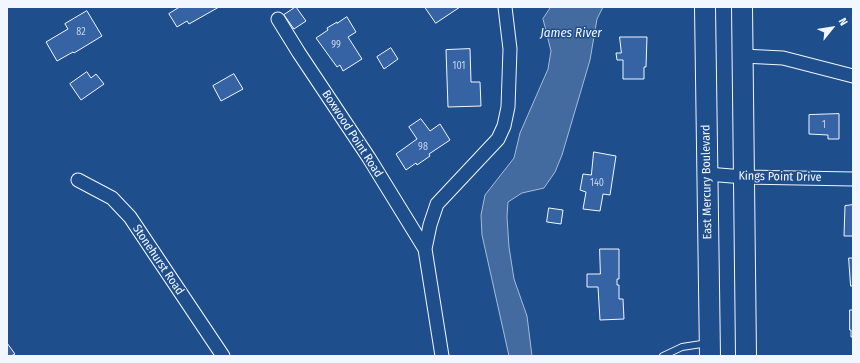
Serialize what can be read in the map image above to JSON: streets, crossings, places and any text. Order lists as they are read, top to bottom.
{
  "streets": {
    "main road": ["East Mercury Boulevard"],
    "street": ["Boxwood Point Road", "Kings Point Drive", "Stonehurst Road"]
  },
  "crossings": [
    ["Kings Point Drive", "East Mercury Boulevard"]
  ],
  "water": ["James River"],
  "house_numbers": [
    "82",
    "99",
    "101",
    "1",
    "98",
    "140"
  ],
  "north": "top right"
}
